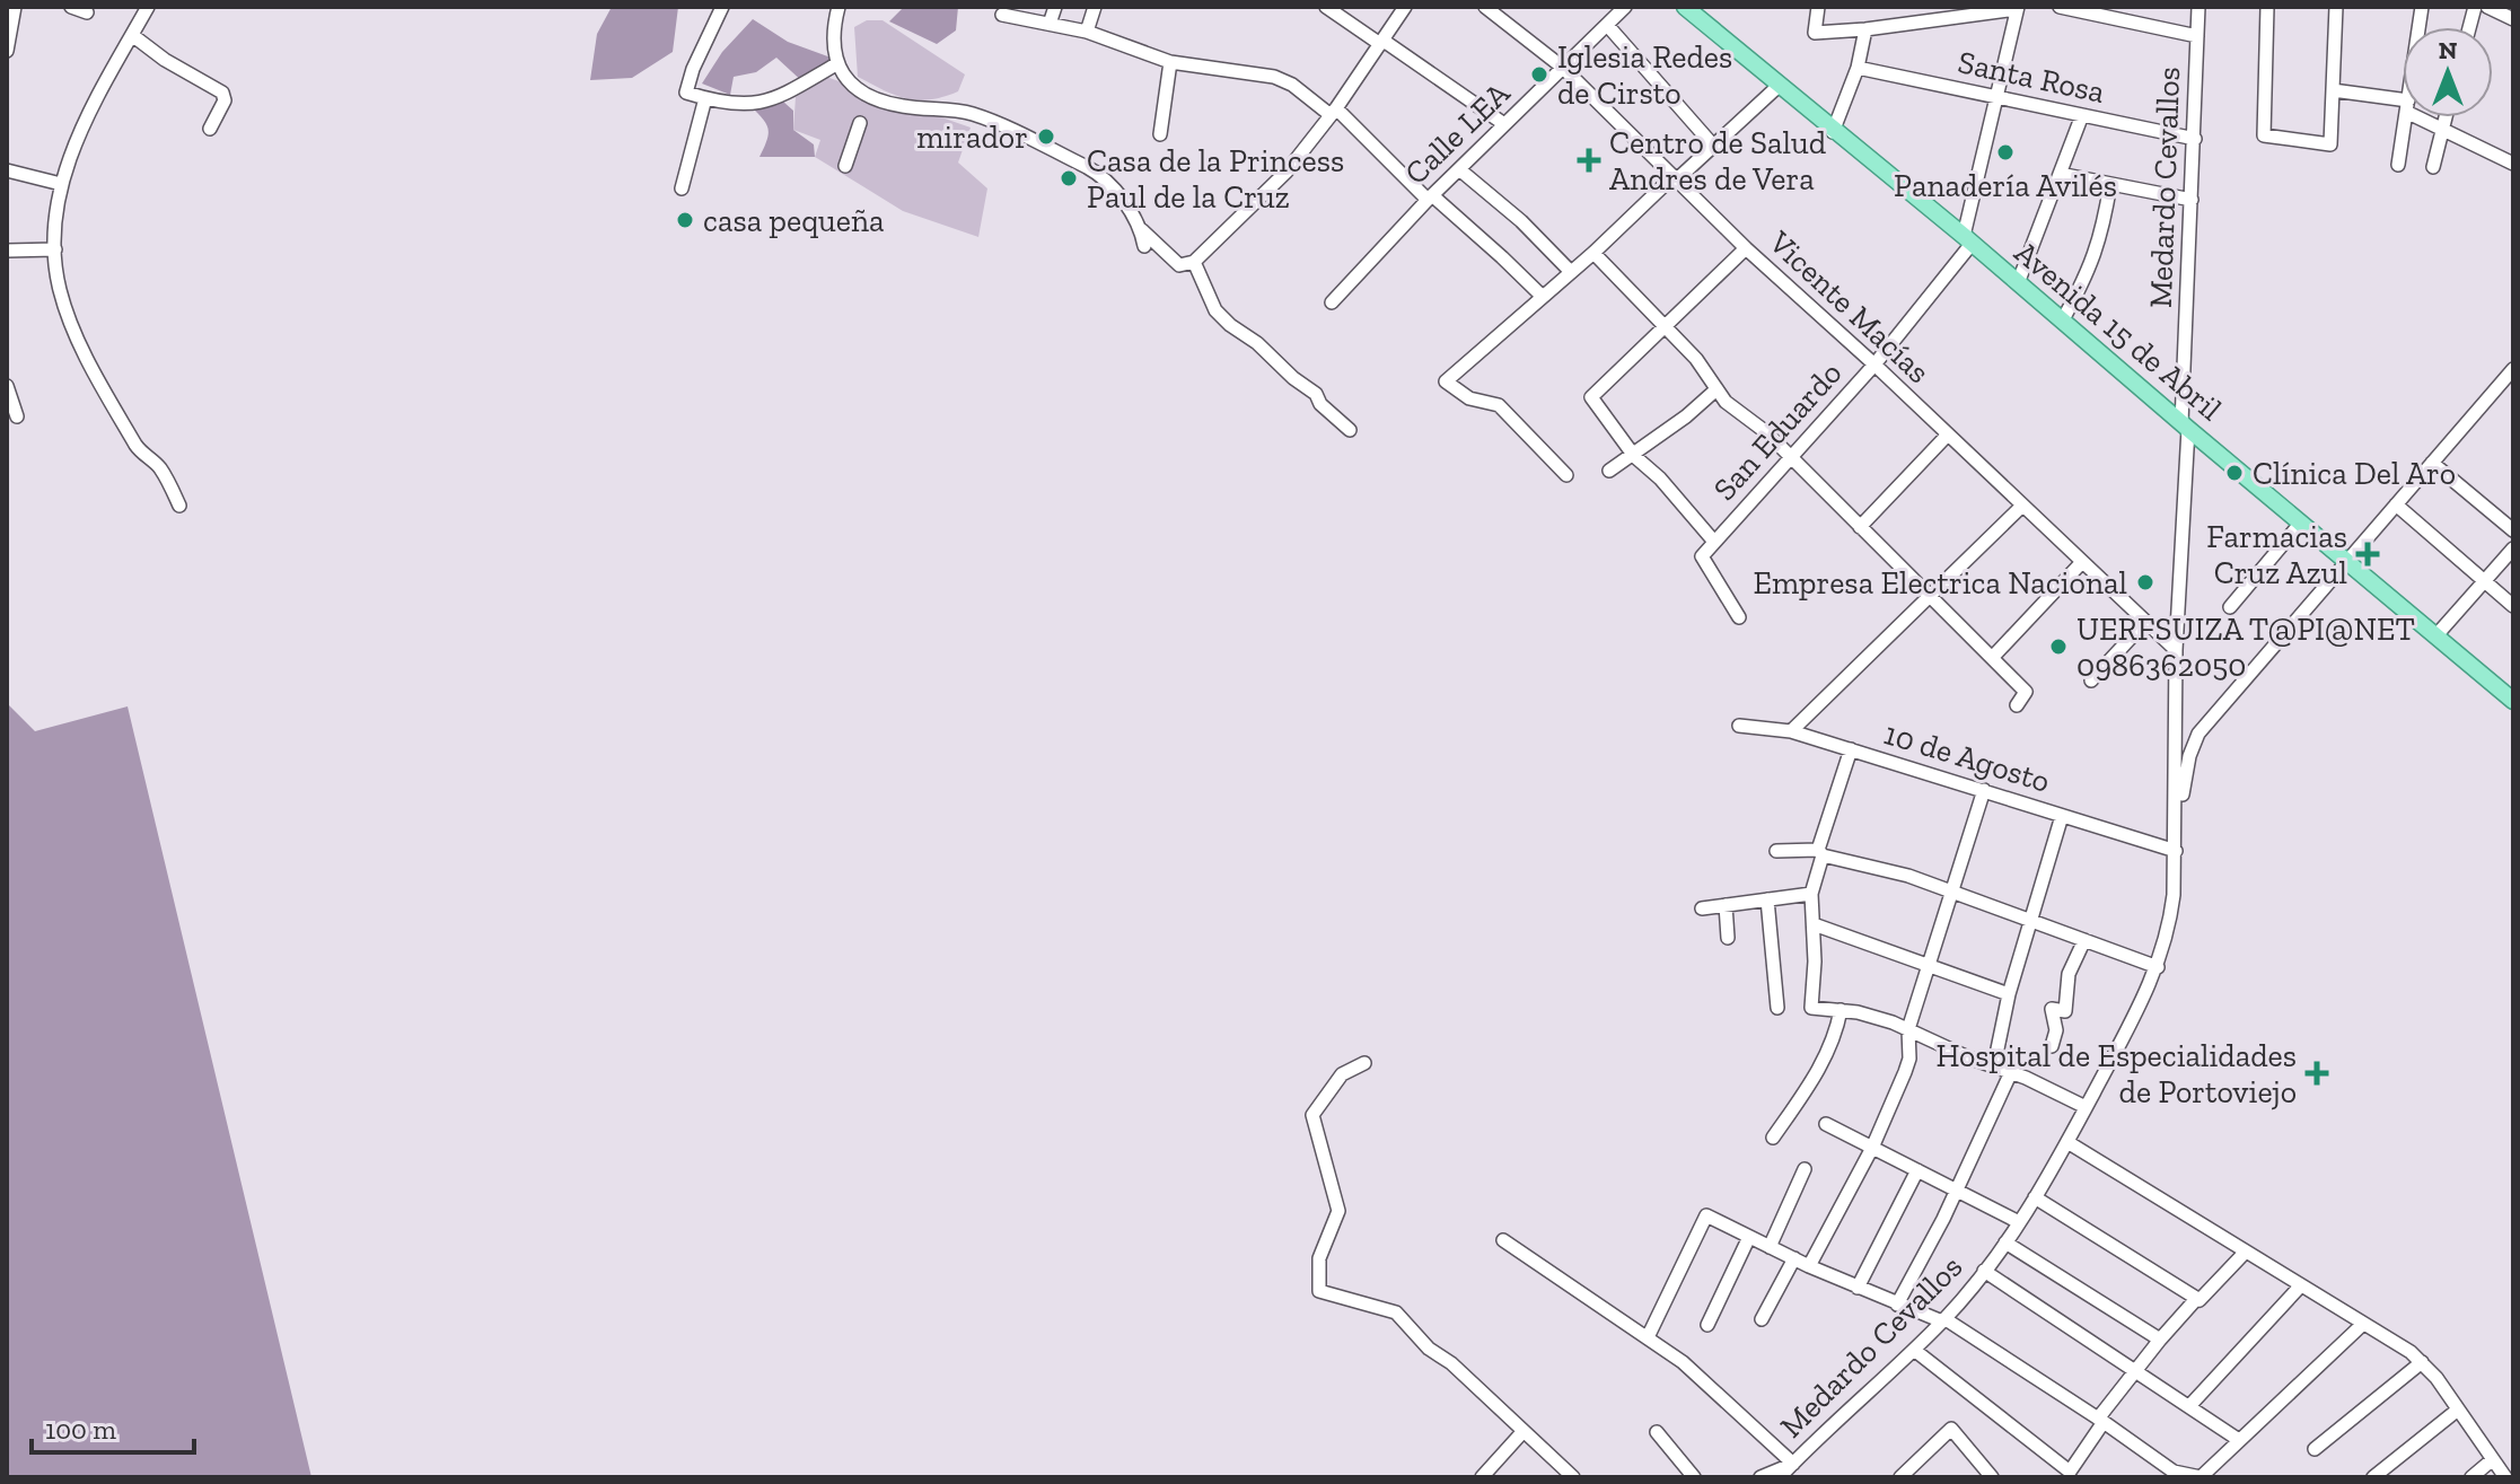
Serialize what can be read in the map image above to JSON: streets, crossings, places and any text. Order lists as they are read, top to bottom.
{
  "streets": {
    "main road": ["Avenida 15 de Abril"],
    "street": [
      "Santa Rosa",
      "Calle LEA",
      "Medardo Cevallos",
      "Vicente Macías",
      "San Eduardo",
      "10 de Agosto"
    ]
  },
  "crossings": [
    ["Santa Rosa", "Medardo Cevallos"],
    ["Santa Rosa", "San Eduardo"],
    ["Calle LEA", "Vicente Macías"],
    ["Medardo Cevallos", "Vicente Macías"],
    ["Medardo Cevallos", "Avenida 15 de Abril"],
    ["Medardo Cevallos", "10 de Agosto"],
    ["Vicente Macías", "San Eduardo"],
    ["Avenida 15 de Abril", "San Eduardo"]
  ],
  "places": {
    "other": [
      "Iglesia Redes de Cirsto",
      "mirador",
      "Panadería Avilés",
      "Casa de la Princess Paul de la Cruz",
      "casa pequeña",
      "Clínica Del Aro",
      "Empresa Electrica Nacional",
      "UERFSUIZA T@PI@NET 0986362050"
    ],
    "health": ["Centro de Salud Andres de Vera", "Farmacias Cruz Azul", "Hospital de Especialidades de Portoviejo"]
  },
  "scale_bar": "100 m",
  "north": "top"
}
